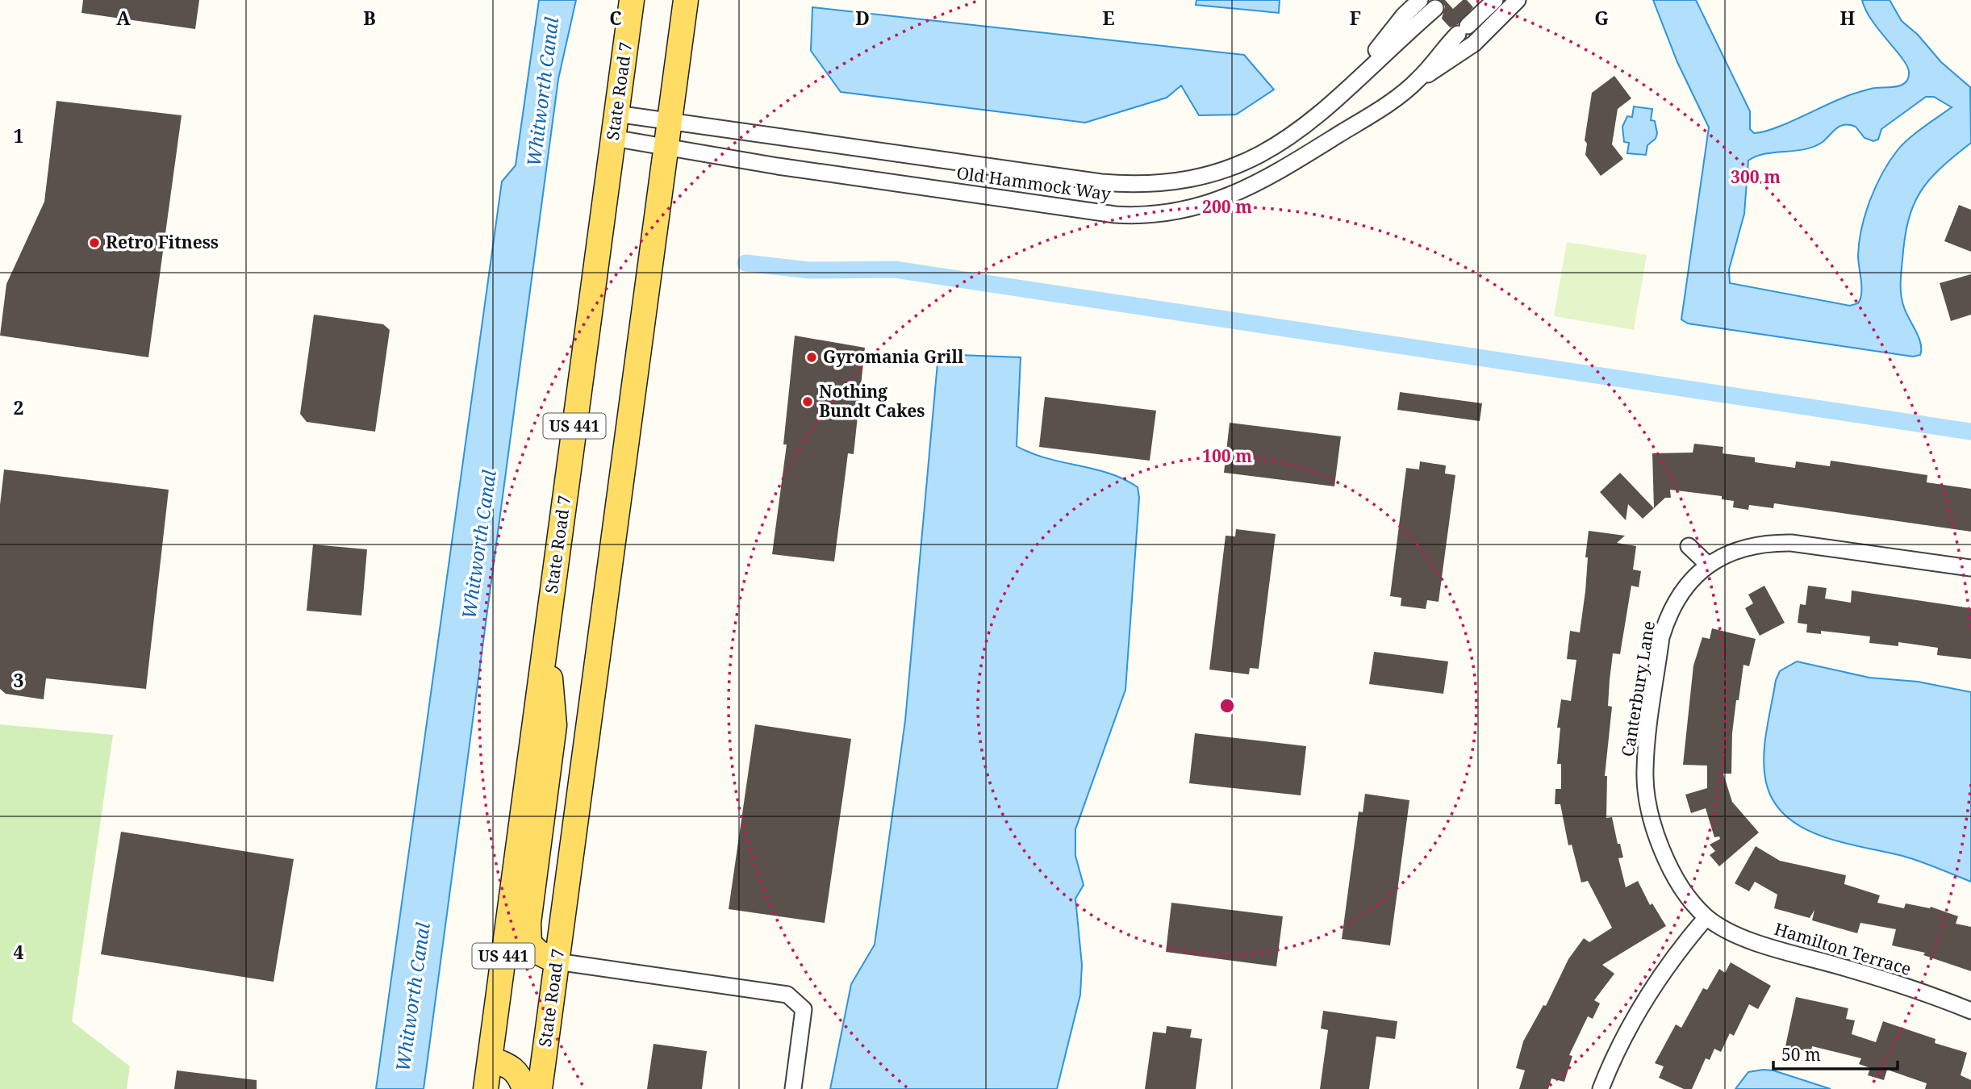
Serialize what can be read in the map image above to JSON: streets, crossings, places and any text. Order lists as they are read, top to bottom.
{
  "streets": {
    "main road": ["State Road 7", "US 441"],
    "street": ["Old Hammock Way", "Canterbury Lane", "Hamilton Terrace"]
  },
  "crossings": [
    ["State Road 7", "Old Hammock Way"],
    ["Canterbury Lane", "Hamilton Terrace"]
  ],
  "water": ["Whitworth Canal"],
  "places": ["Retro Fitness", "Gyromania Grill", "Nothing Bundt Cakes"],
  "scale_bar": "50 m",
  "grid": {
    "columns": [
      "A",
      "B",
      "C",
      "D",
      "E",
      "F",
      "G",
      "H"
    ],
    "rows": [
      "1",
      "2",
      "3",
      "4"
    ]
  },
  "rings": ["300 m", "200 m", "100 m"]
}
